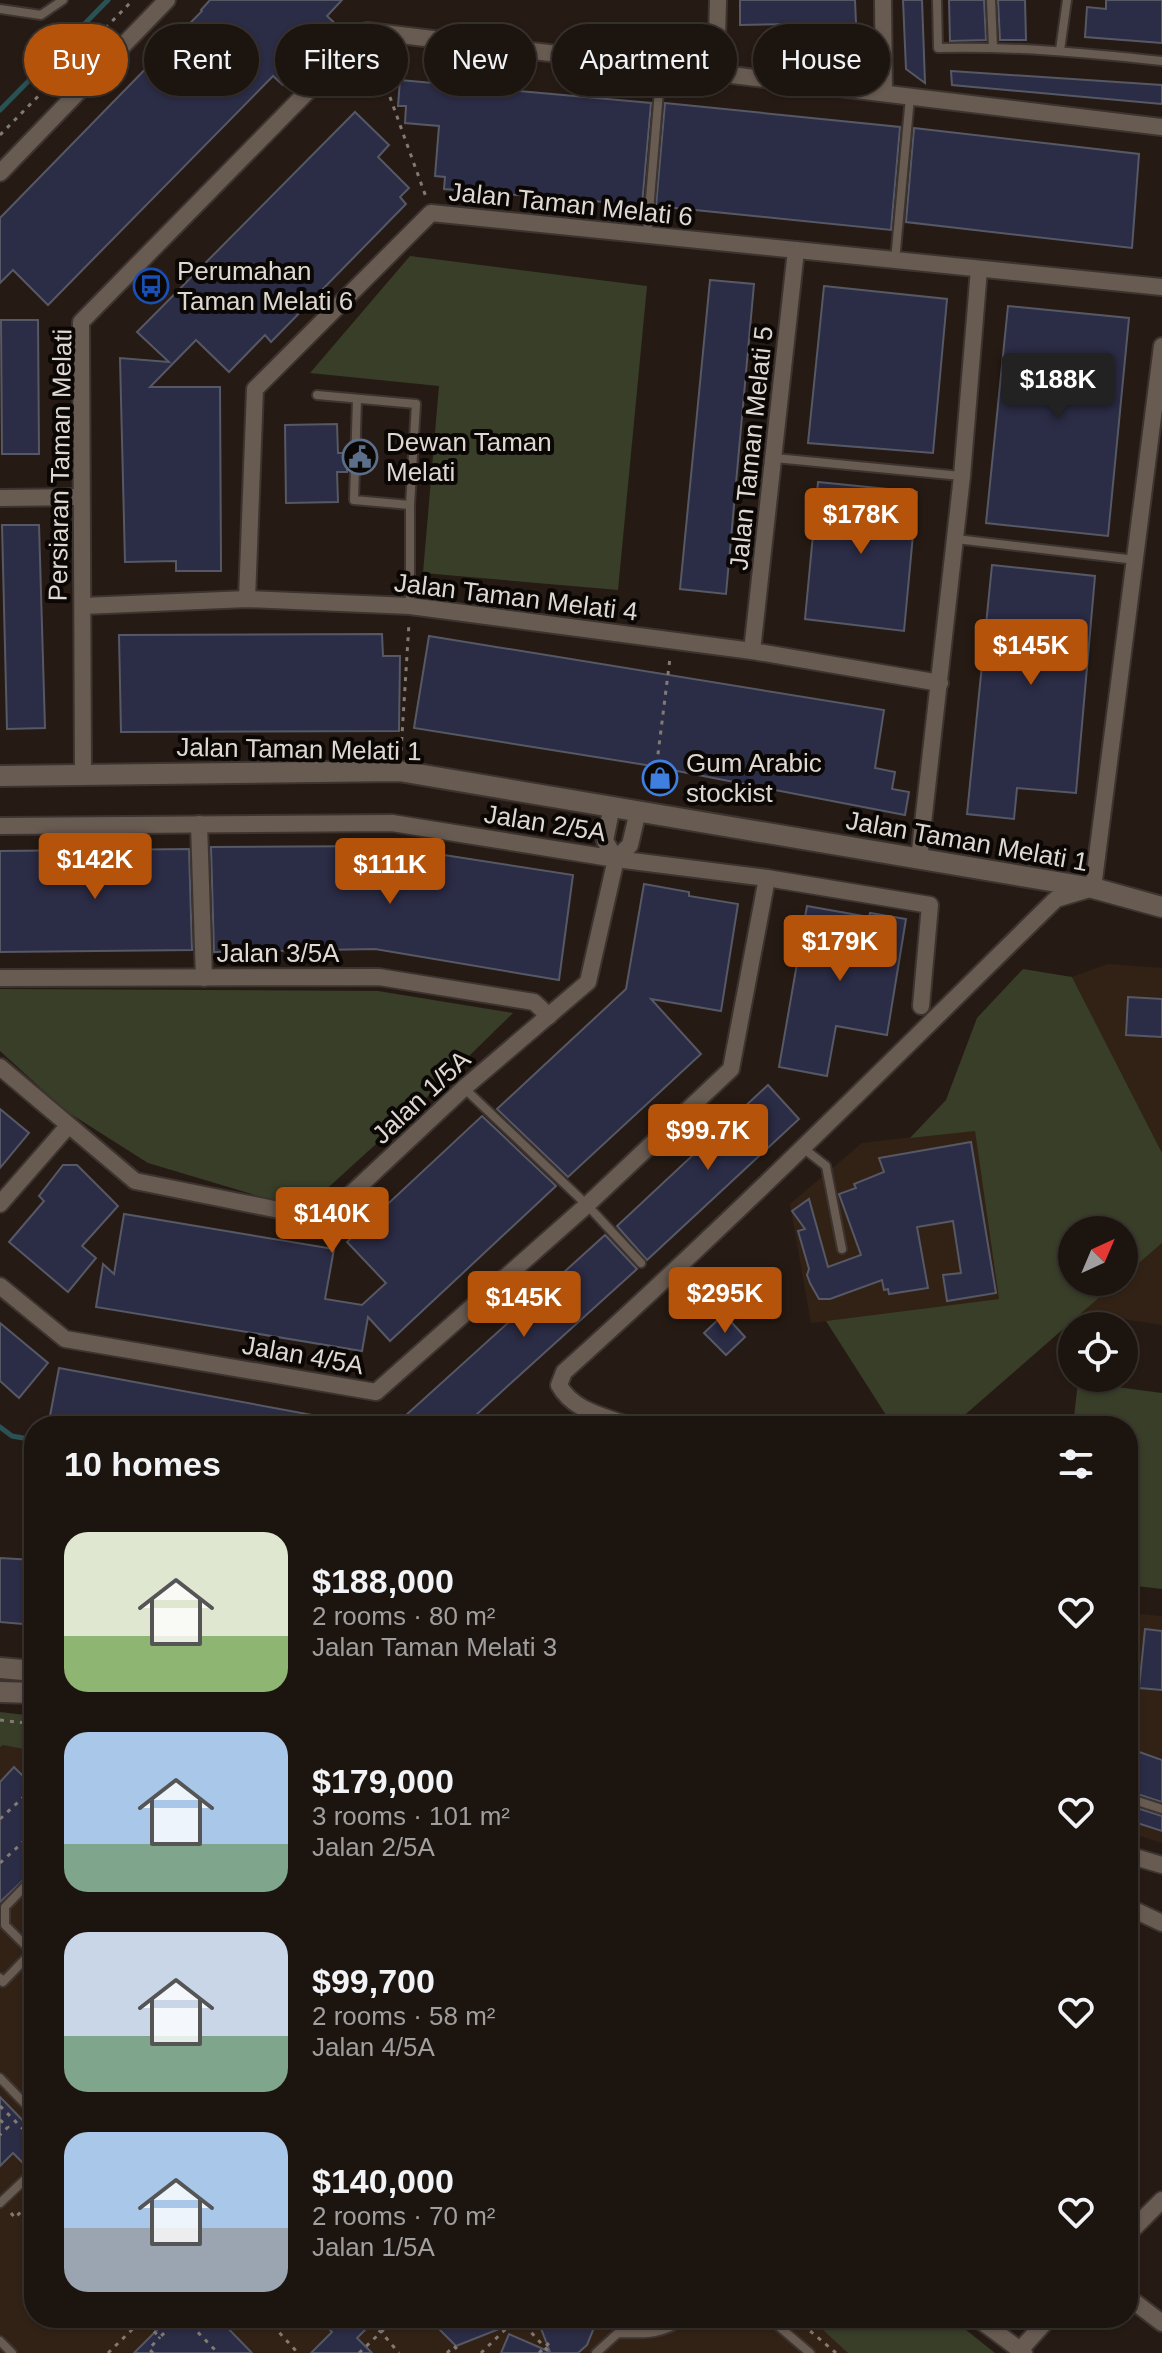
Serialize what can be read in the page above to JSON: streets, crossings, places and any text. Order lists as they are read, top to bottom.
{
  "streets": {
    "street": [
      "Jalan Taman Melati 6",
      "Jalan Taman Melati 5",
      "Persiaran Taman Melati",
      "Jalan Taman Melati 4",
      "Jalan Taman Melati 1",
      "Jalan 2/5A",
      "Jalan 3/5A",
      "Jalan 1/5A",
      "Jalan 4/5A"
    ]
  },
  "crossings": [
    ["Jalan Taman Melati 6", "Jalan Taman Melati 5"],
    ["Jalan Taman Melati 6", "Jalan Taman Melati 4"],
    ["Jalan Taman Melati 5", "Jalan Taman Melati 4"],
    ["Persiaran Taman Melati", "Jalan Taman Melati 4"],
    ["Persiaran Taman Melati", "Jalan Taman Melati 1"],
    ["Jalan Taman Melati 1", "Jalan 1/5A"],
    ["Jalan 2/5A", "Jalan 1/5A"],
    ["Jalan 2/5A", "Jalan 4/5A"],
    ["Jalan 3/5A", "Jalan 1/5A"]
  ],
  "places": {
    "bus stop": ["Perumahan Taman Melati 6"],
    "public building": ["Dewan Taman Melati"],
    "shop": ["Gum Arabic stockist"]
  },
  "north": "top right",
  "page": {
    "chip": [
      "Buy",
      "Rent",
      "Filters",
      "New",
      "Apartment",
      "House"
    ],
    "price": [
      "$188K",
      "$178K",
      "$145K",
      "$142K",
      "$111K",
      "$179K",
      "$99.7K",
      "$140K",
      "$295K",
      "$145K"
    ],
    "heading": "10 homes",
    "list": [
      {
        "name": "$188,000",
        "note": "2 rooms · 80 m² · Jalan Taman Melati 3"
      },
      {
        "name": "$179,000",
        "note": "3 rooms · 101 m² · Jalan 2/5A"
      },
      {
        "name": "$99,700",
        "note": "2 rooms · 58 m² · Jalan 4/5A"
      },
      {
        "name": "$140,000",
        "note": "2 rooms · 70 m² · Jalan 1/5A"
      }
    ]
  }
}
